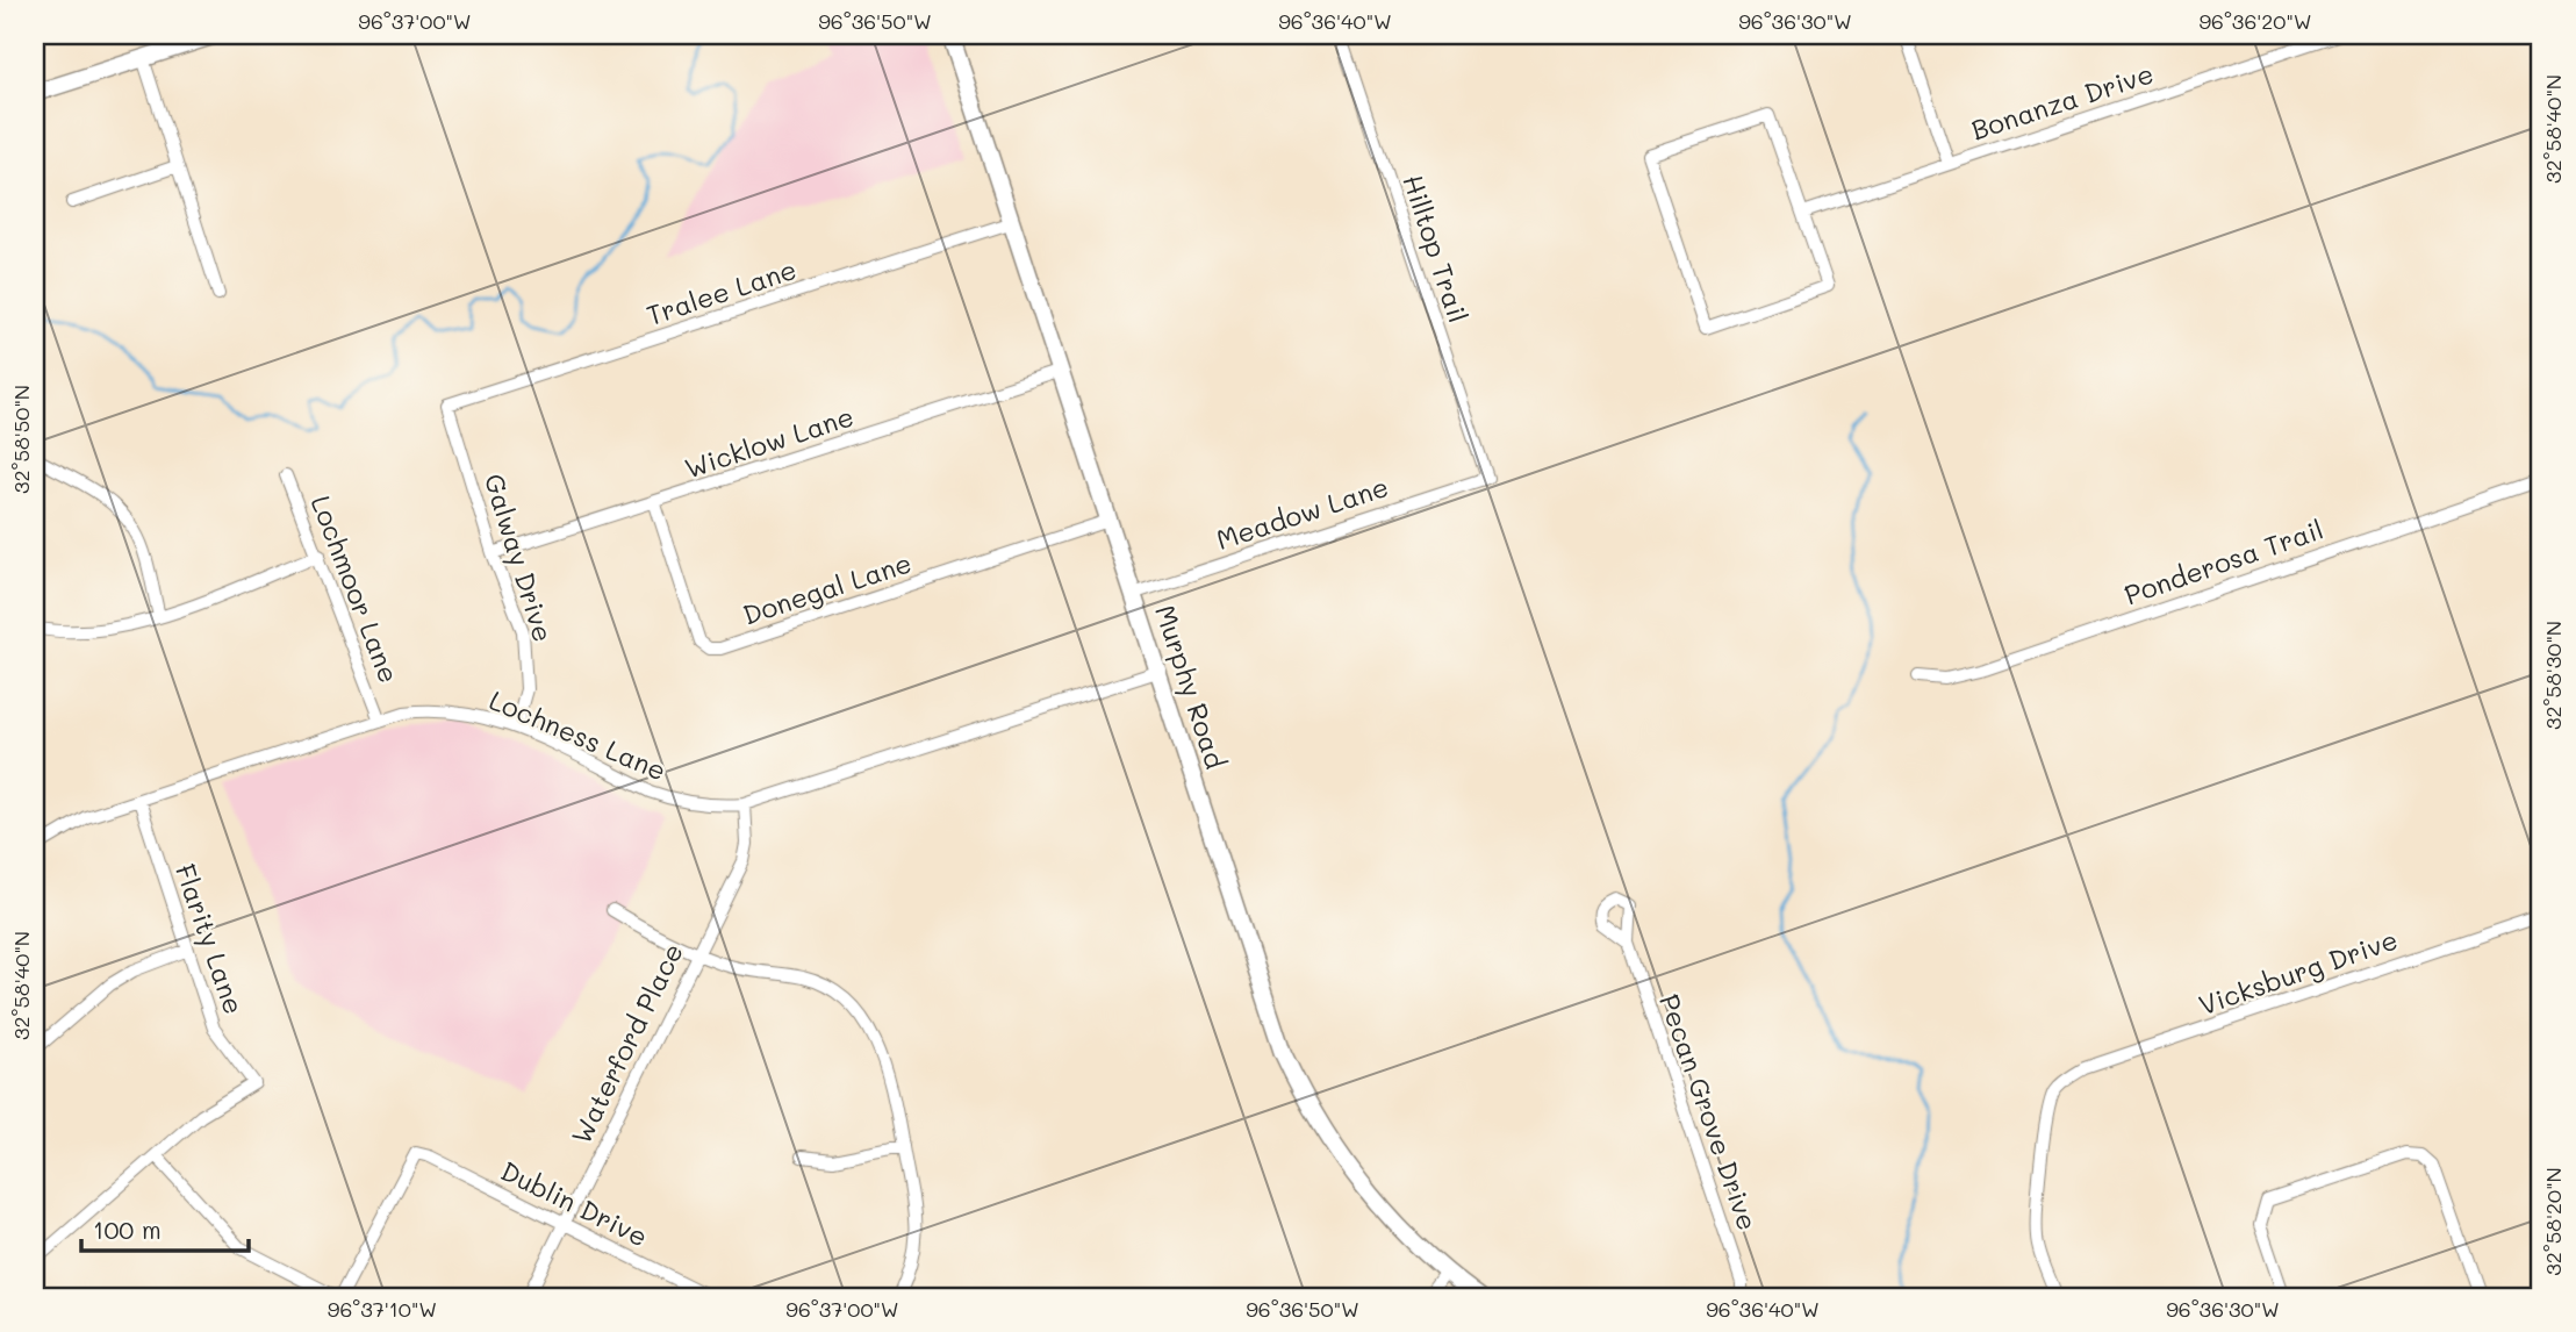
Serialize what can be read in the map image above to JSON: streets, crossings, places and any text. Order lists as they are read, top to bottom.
{
  "streets": {
    "main road": ["Murphy Road"],
    "street": [
      "Bonanza Drive",
      "Hilltop Trail",
      "Tralee Lane",
      "Wicklow Lane",
      "Meadow Lane",
      "Galway Drive",
      "Ponderosa Trail",
      "Lochmoor Lane",
      "Donegal Lane",
      "Lochness Lane",
      "Flarity Lane",
      "Vicksburg Drive",
      "Waterford Place",
      "Pecan Grove Drive",
      "Dublin Drive"
    ]
  },
  "crossings": [
    ["Hilltop Trail", "Meadow Lane"],
    ["Tralee Lane", "Galway Drive"],
    ["Tralee Lane", "Murphy Road"],
    ["Wicklow Lane", "Galway Drive"],
    ["Wicklow Lane", "Donegal Lane"],
    ["Wicklow Lane", "Murphy Road"],
    ["Meadow Lane", "Murphy Road"],
    ["Galway Drive", "Lochness Lane"],
    ["Lochmoor Lane", "Lochness Lane"],
    ["Donegal Lane", "Murphy Road"],
    ["Murphy Road", "Lochness Lane"],
    ["Lochness Lane", "Flarity Lane"],
    ["Lochness Lane", "Waterford Place"],
    ["Waterford Place", "Dublin Drive"]
  ],
  "scale_bar": "100 m",
  "coordinates": [
    "96°37'00\"W",
    "96°36'50\"W",
    "96°36'40\"W",
    "96°36'30\"W",
    "96°36'20\"W",
    "32°58'40\"N",
    "32°58'50\"N",
    "32°58'30\"N",
    "32°58'20\"N",
    "96°37'10\"W"
  ]
}
